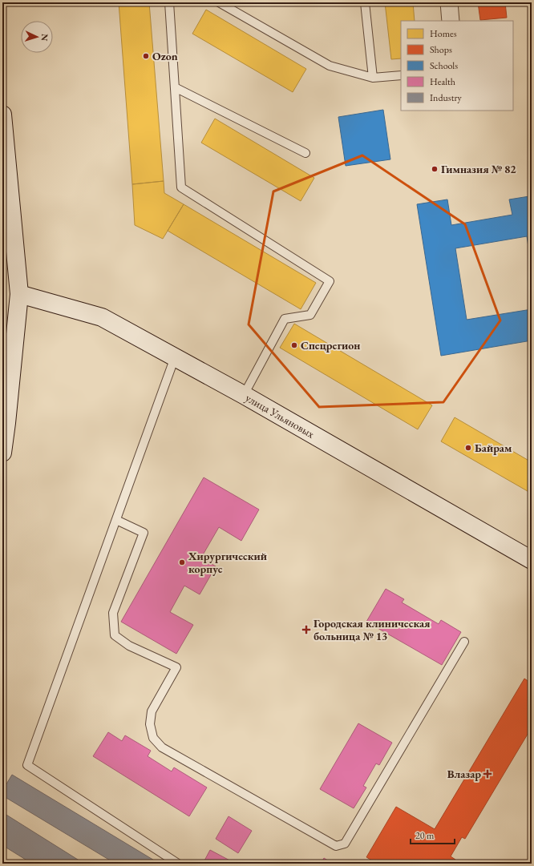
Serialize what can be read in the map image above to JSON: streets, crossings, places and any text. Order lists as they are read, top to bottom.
{
  "streets": {
    "main road": ["улица Ульяновых"]
  },
  "places": {
    "other": [
      "Ozon",
      "Гимназия № 82",
      "Спецрегион",
      "Байрам",
      "Хирургический корпус"
    ],
    "health": ["Городская клиническая больница № 13", "Влазар"]
  },
  "legend": [
    "Homes",
    "Shops",
    "Schools",
    "Health",
    "Industry"
  ],
  "scale_bar": "20 m",
  "north": "right"
}
